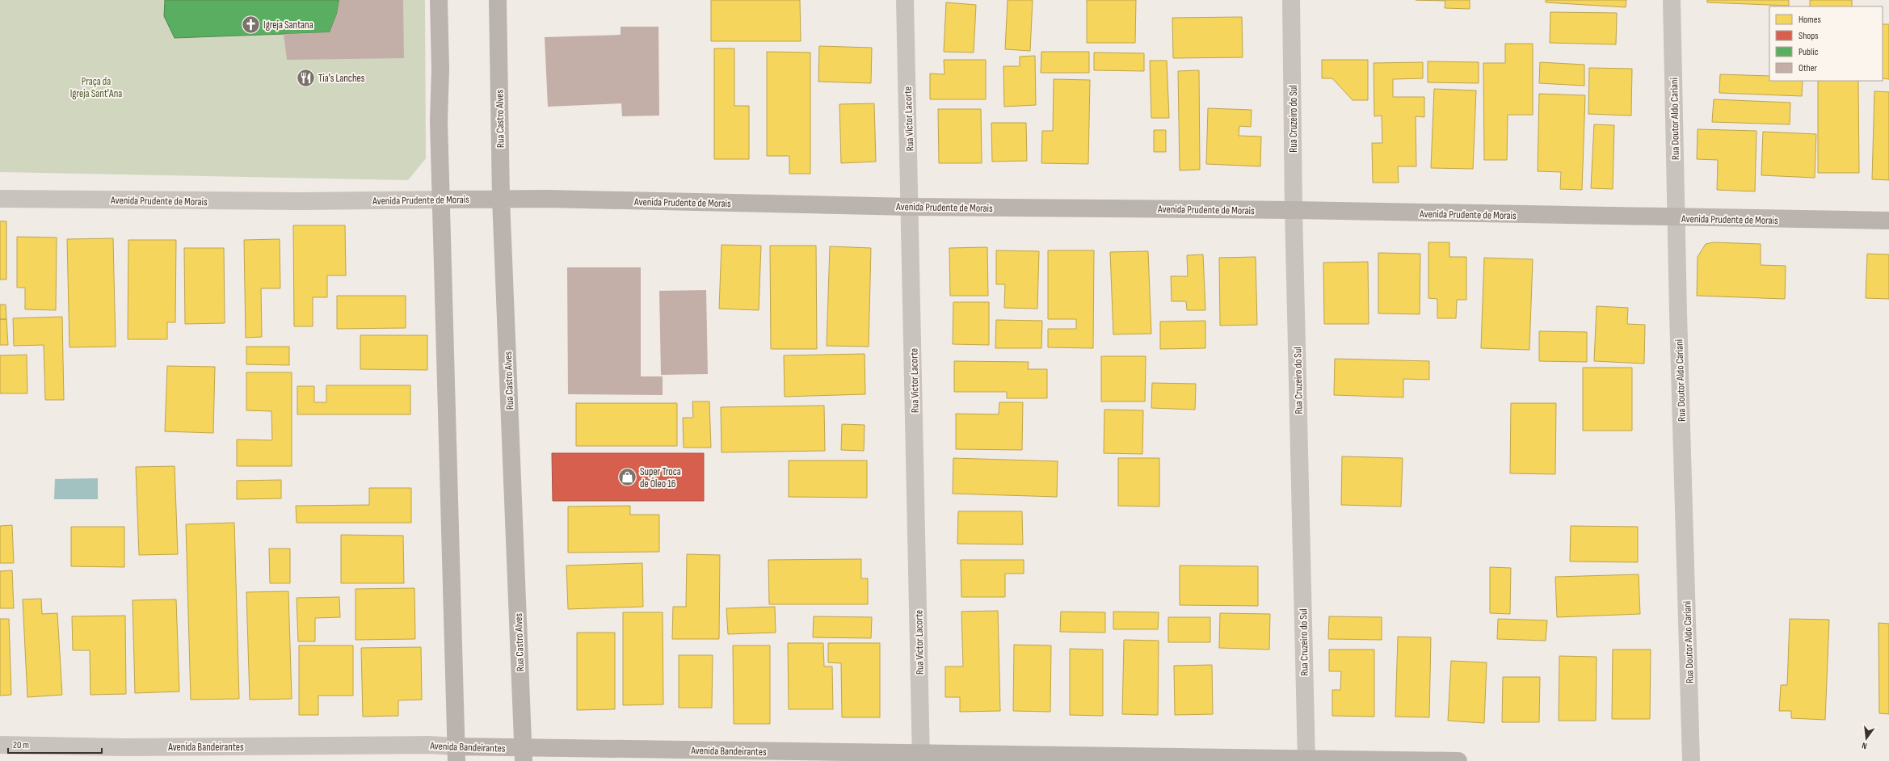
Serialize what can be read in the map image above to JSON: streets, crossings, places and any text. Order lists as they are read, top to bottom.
{
  "streets": {
    "street": [
      "Rua Castro Alves",
      "Rua Victor Lacorte",
      "Rua Cruzeiro do Sul",
      "Rua Doutor Aldo Cariani",
      "Avenida Prudente de Morais",
      "Avenida Bandeirantes"
    ]
  },
  "crossings": [
    ["Rua Castro Alves", "Avenida Prudente de Morais"],
    ["Rua Castro Alves", "Avenida Bandeirantes"],
    ["Rua Victor Lacorte", "Avenida Prudente de Morais"],
    ["Rua Victor Lacorte", "Avenida Bandeirantes"],
    ["Rua Cruzeiro do Sul", "Avenida Prudente de Morais"],
    ["Rua Cruzeiro do Sul", "Avenida Bandeirantes"],
    ["Rua Doutor Aldo Cariani", "Avenida Prudente de Morais"]
  ],
  "parks": ["Praça da Igreja Sant'Ana"],
  "places": {
    "church": ["Igreja Santana"],
    "restaurant": ["Tia's Lanches"],
    "shop": ["Super Troca de Óleo 16"]
  },
  "legend": [
    "Homes",
    "Shops",
    "Public",
    "Other"
  ],
  "scale_bar": "20 m",
  "north": "bottom"
}
